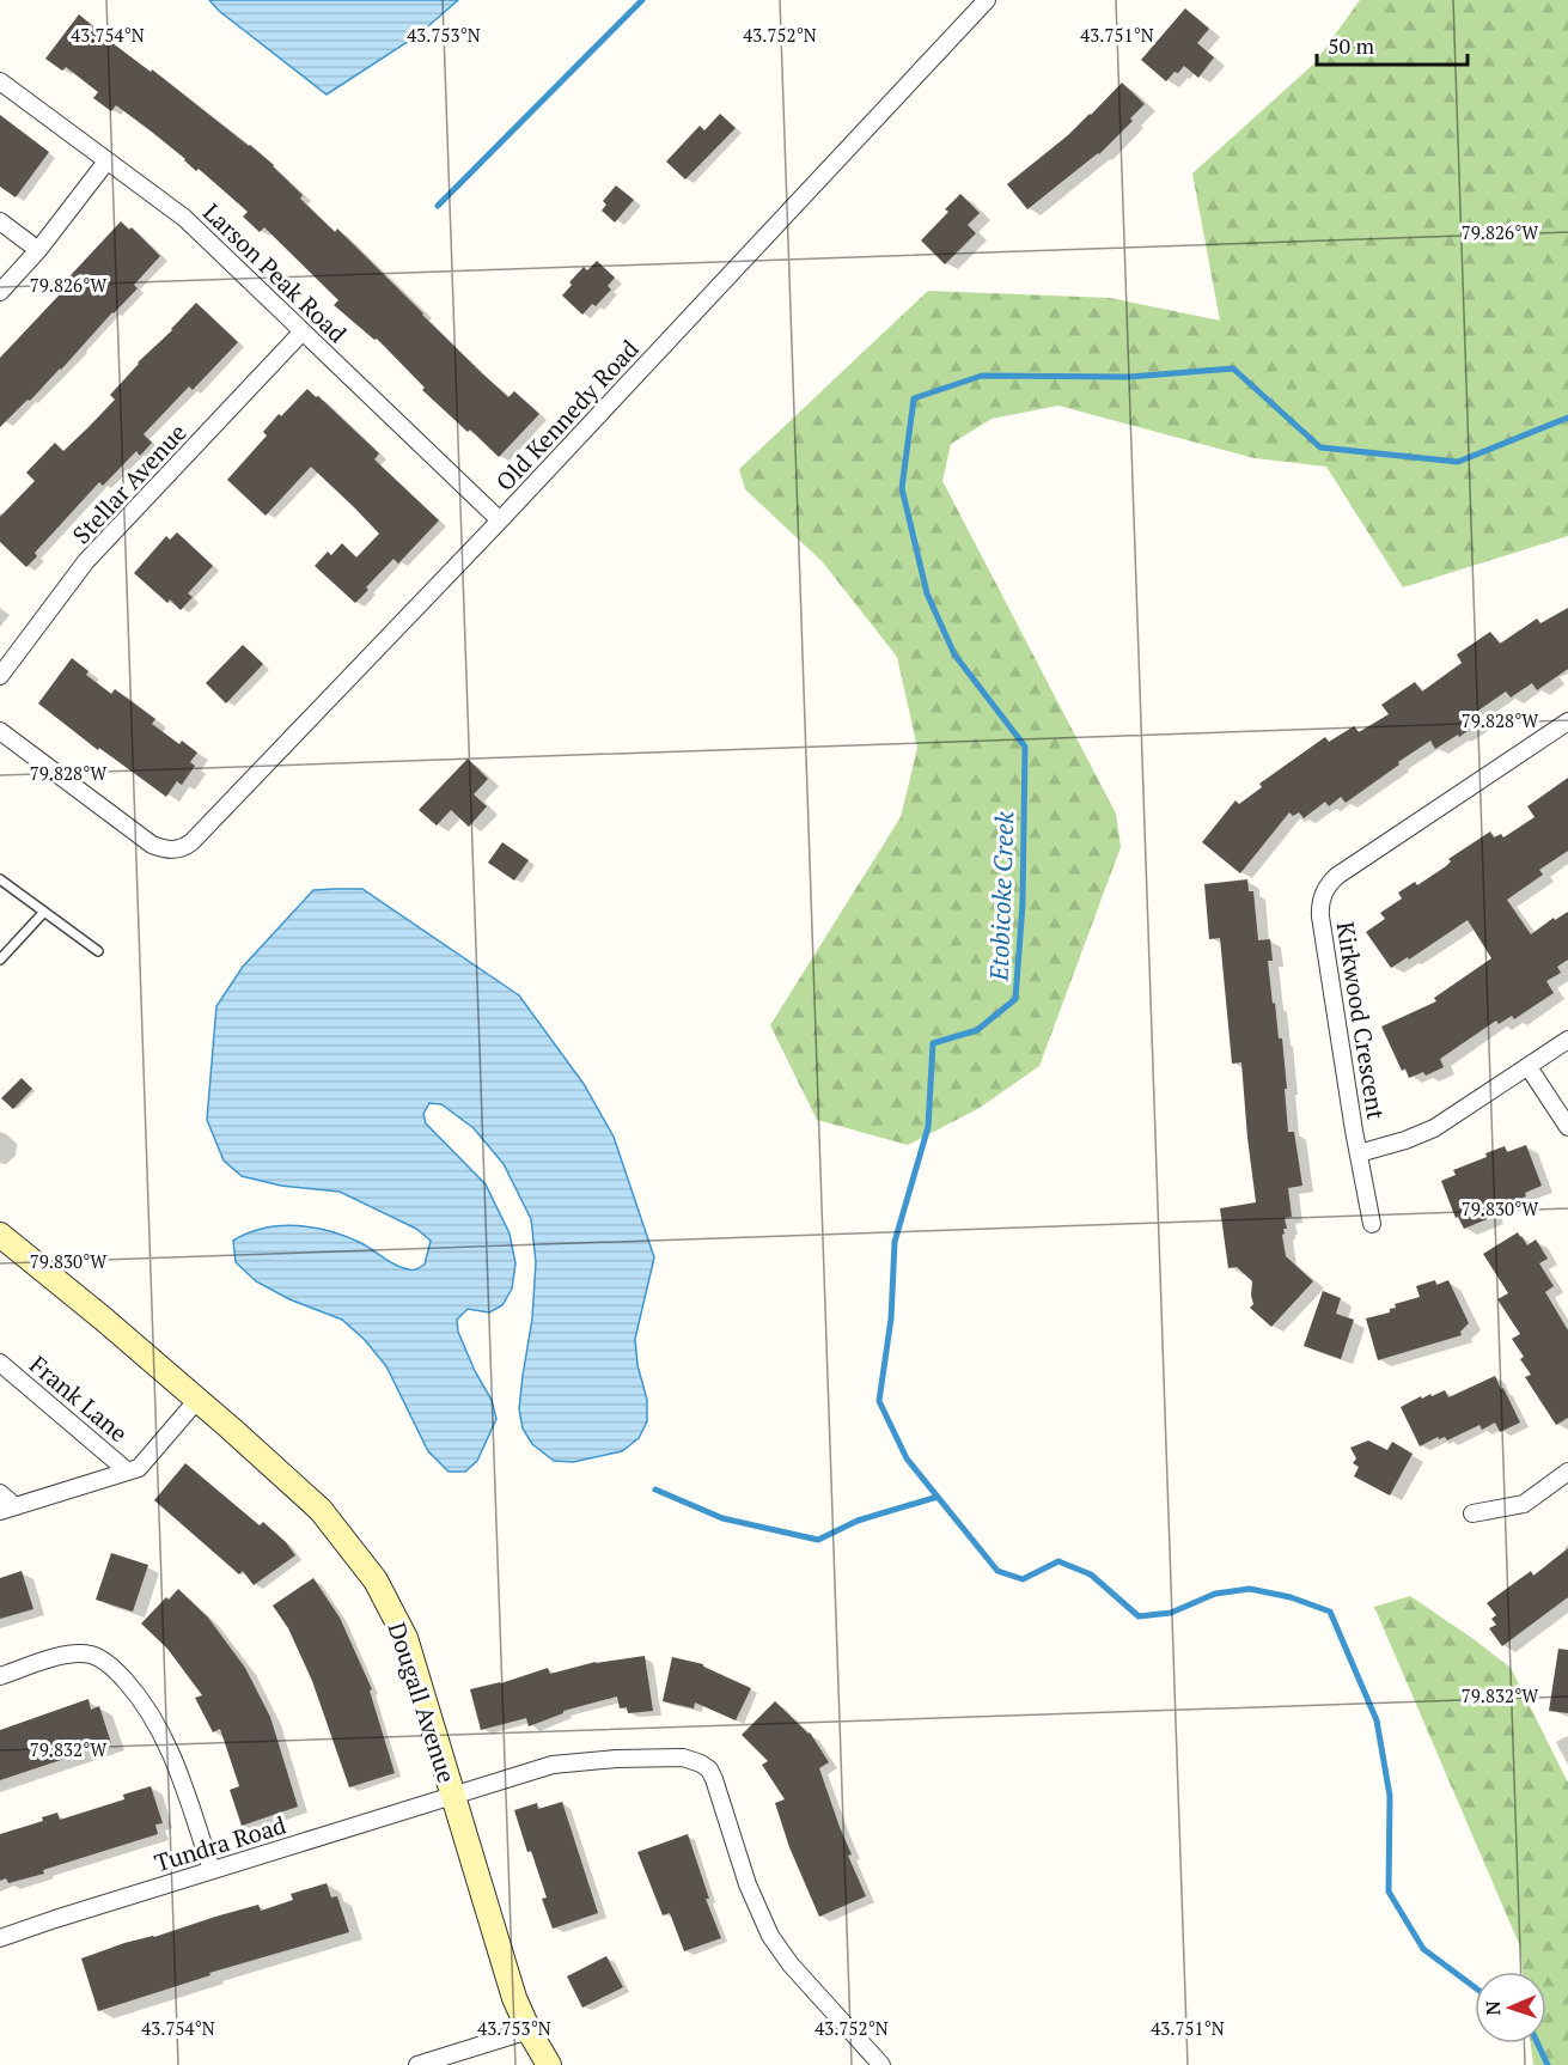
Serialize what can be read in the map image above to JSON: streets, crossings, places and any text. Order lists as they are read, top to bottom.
{
  "streets": {
    "street": [
      "Larson Peak Road",
      "Old Kennedy Road",
      "Stellar Avenue",
      "Kirkwood Crescent",
      "Frank Lane",
      "Dougall Avenue",
      "Tundra Road"
    ]
  },
  "crossings": [
    ["Larson Peak Road", "Old Kennedy Road"],
    ["Larson Peak Road", "Stellar Avenue"],
    ["Dougall Avenue", "Tundra Road"]
  ],
  "water": ["Etobicoke Creek"],
  "scale_bar": "50 m",
  "north": "left",
  "coordinates": [
    "43.754°N",
    "43.753°N",
    "43.752°N",
    "43.751°N",
    "79.826°W",
    "79.828°W",
    "79.830°W",
    "79.832°W"
  ]
}
